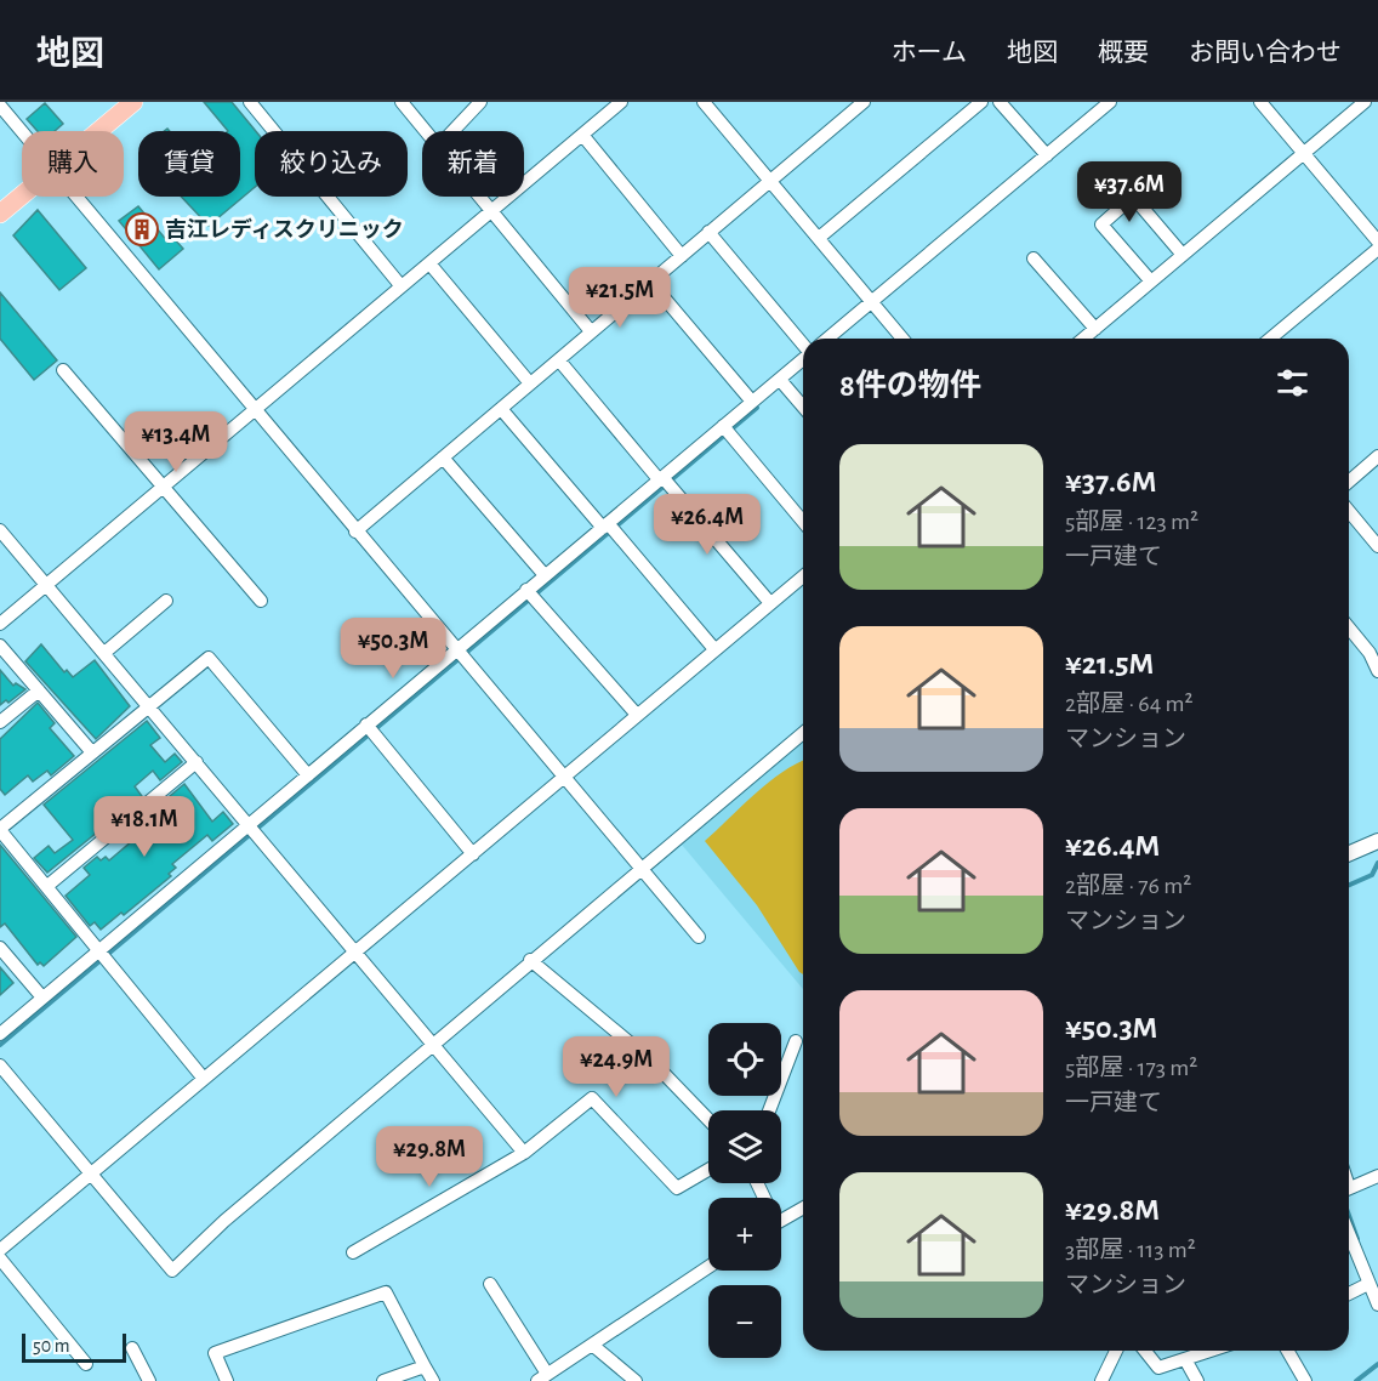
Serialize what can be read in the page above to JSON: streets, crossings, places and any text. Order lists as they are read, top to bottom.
{
  "places": {
    "building": ["吉江レディスクリニック"]
  },
  "scale_bar": "50 m",
  "page": {
    "header": "地図",
    "nav": [
      "ホーム",
      "地図",
      "概要",
      "お問い合わせ"
    ],
    "chip": [
      "購入",
      "賃貸",
      "絞り込み",
      "新着"
    ],
    "price": [
      "¥37.6M",
      "¥21.5M",
      "¥13.4M",
      "¥26.4M",
      "¥50.3M",
      "¥18.1M",
      "¥24.9M",
      "¥29.8M"
    ],
    "heading": "8件の物件",
    "list": [
      {
        "name": "¥37.6M",
        "note": "5部屋 · 123 m² · 一戸建て"
      },
      {
        "name": "¥21.5M",
        "note": "2部屋 · 64 m² · マンション"
      },
      {
        "name": "¥26.4M",
        "note": "2部屋 · 76 m² · マンション"
      },
      {
        "name": "¥50.3M",
        "note": "5部屋 · 173 m² · 一戸建て"
      },
      {
        "name": "¥29.8M",
        "note": "3部屋 · 113 m² · マンション"
      }
    ],
    "map_buttons": ["+", "−"],
    "scale": "50 m"
  }
}
